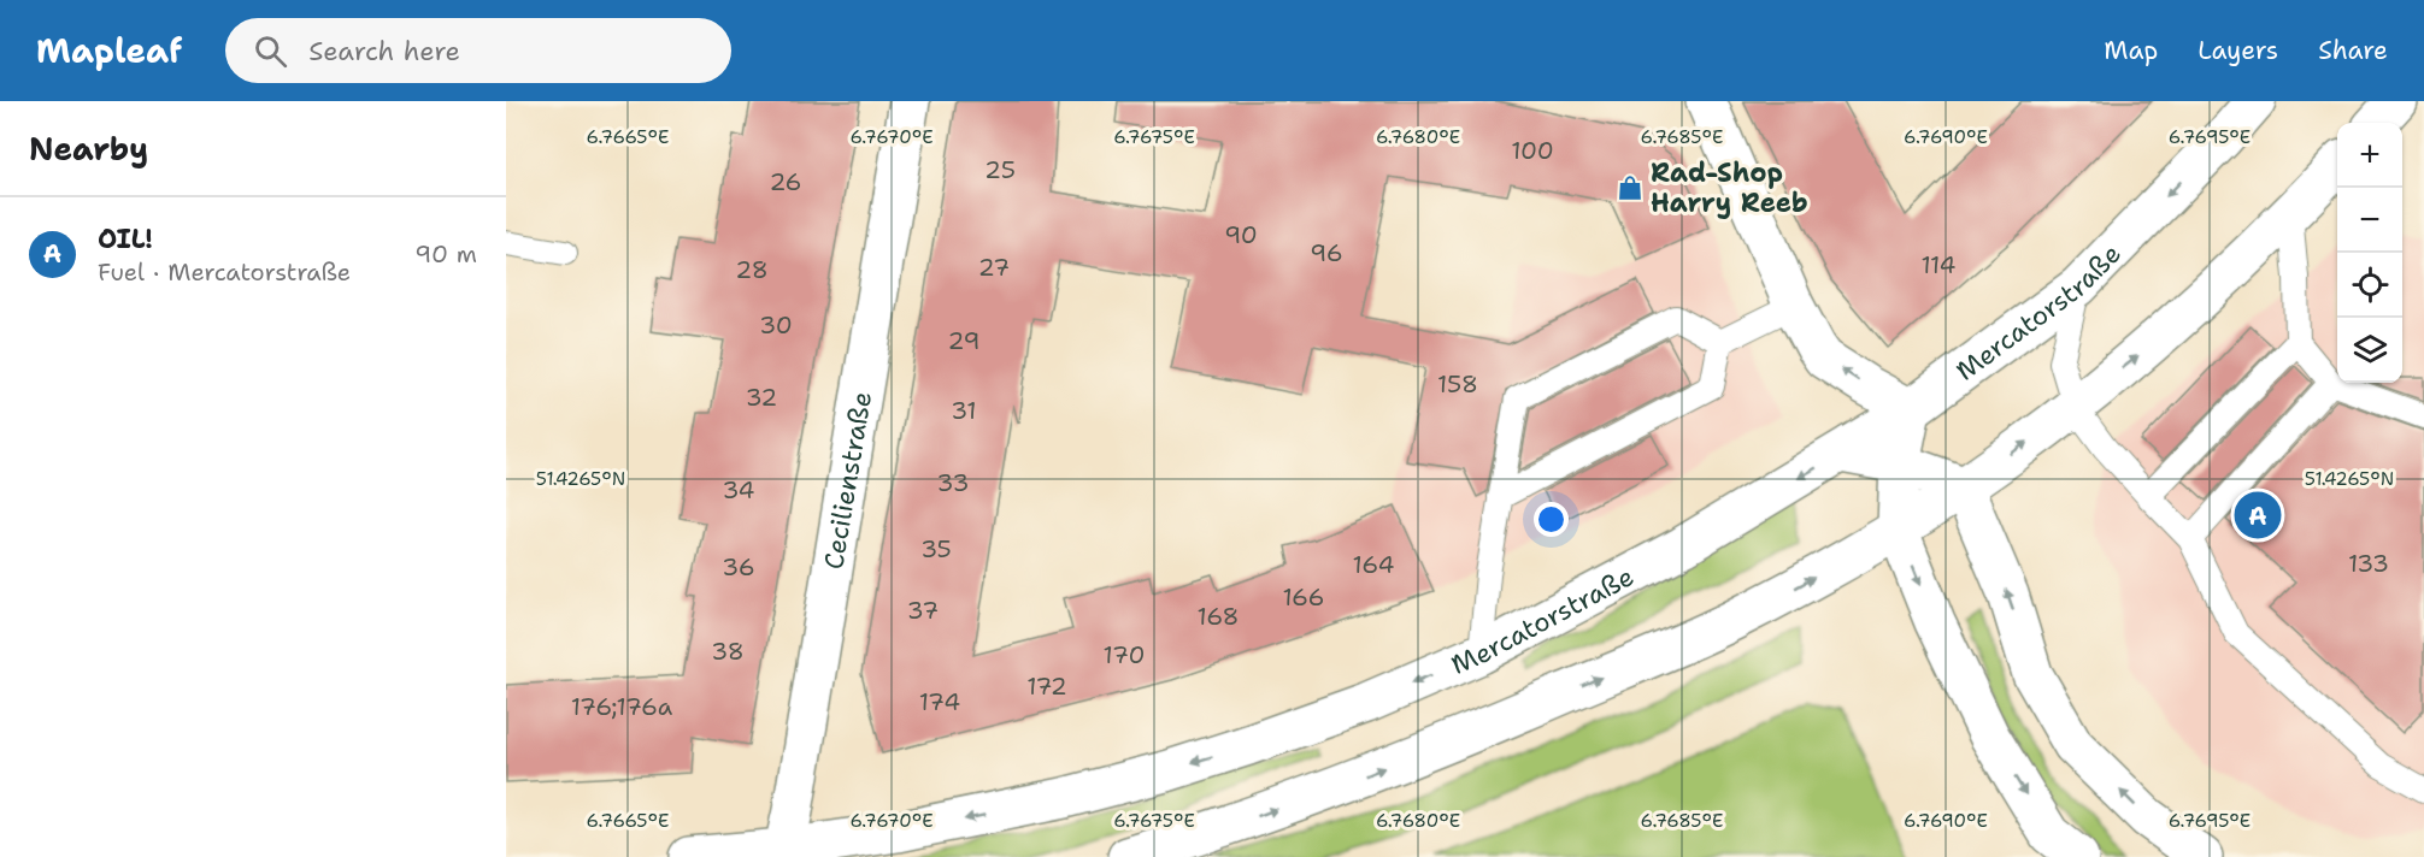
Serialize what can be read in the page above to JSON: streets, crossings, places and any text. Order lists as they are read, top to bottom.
{
  "streets": {
    "main road": ["Mercatorstraße", "Cecilienstraße"]
  },
  "crossings": [
    ["Mercatorstraße", "Cecilienstraße"]
  ],
  "places": {
    "shop": ["Rad-Shop Harry Reeb"]
  },
  "house_numbers": [
    "100",
    "25",
    "26",
    "90",
    "96",
    "114",
    "27",
    "28",
    "30",
    "29",
    "158",
    "32",
    "31",
    "33",
    "34",
    "35",
    "133",
    "164",
    "36",
    "166",
    "37",
    "168",
    "38",
    "170",
    "172",
    "174",
    "176;176a"
  ],
  "page": {
    "header": "Mapleaf",
    "search": "Search here",
    "nav": ["Map", "Layers", "Share"],
    "heading": "Nearby",
    "map_buttons": ["+", "−"],
    "list": [
      {
        "mark": "A",
        "name": "OIL!",
        "note": "Fuel · Mercatorstraße",
        "value": "90 m"
      }
    ],
    "pins": "A"
  },
  "coordinates": [
    "6.7665°E",
    "6.7670°E",
    "6.7675°E",
    "6.7680°E",
    "6.7685°E",
    "6.7690°E",
    "6.7695°E",
    "51.4265°N"
  ]
}
